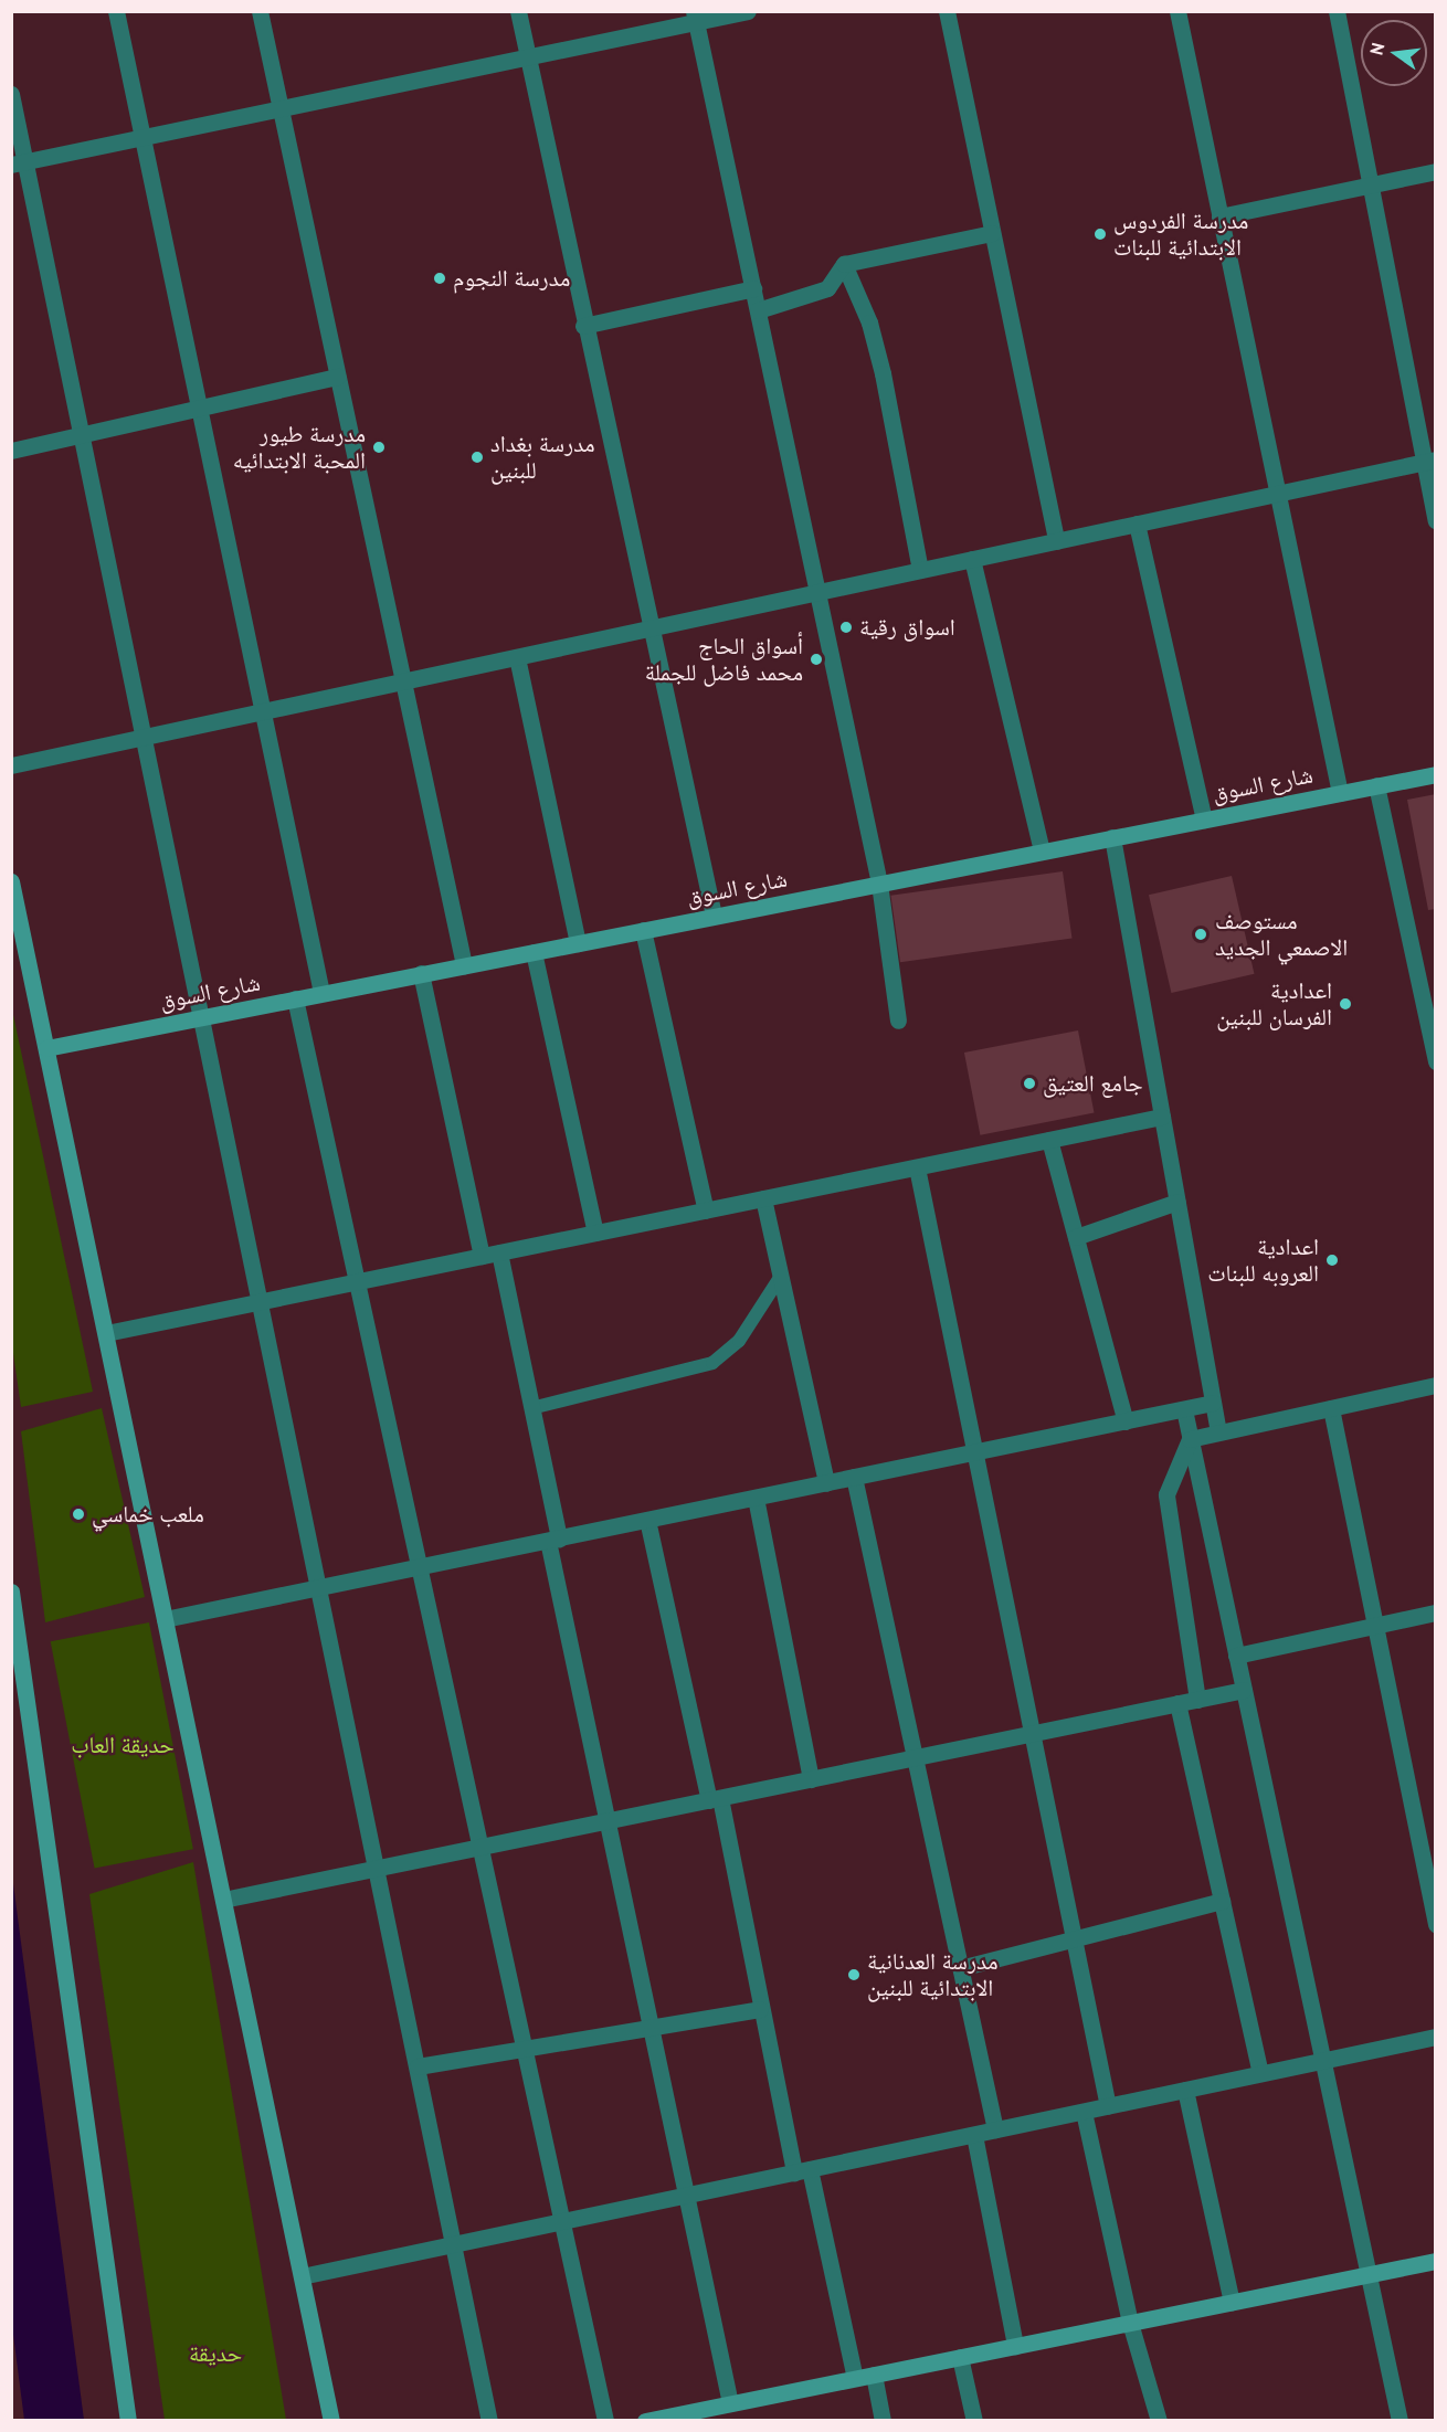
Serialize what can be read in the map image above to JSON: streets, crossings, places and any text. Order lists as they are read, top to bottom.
{
  "streets": {
    "street": ["شارع السوق"]
  },
  "parks": ["حديقة العاب", "حديقة"],
  "places": [
    "مدرسة الفردوس الابتدائية للبنات",
    "مدرسة النجوم",
    "مدرسة طيور المحبة الابتدائيه",
    "مدرسة بغداد للبنين",
    "اسواق رقية",
    "أسواق الحاج محمد فاضل للجملة",
    "مستوصف الاصمعي الجديد",
    "اعدادية الفرسان للبنين",
    "جامع العتيق",
    "اعدادية العروبه للبنات",
    "ملعب خماسي",
    "مدرسة العدنانية الابتدائية للبنين"
  ],
  "north": "left"
}
